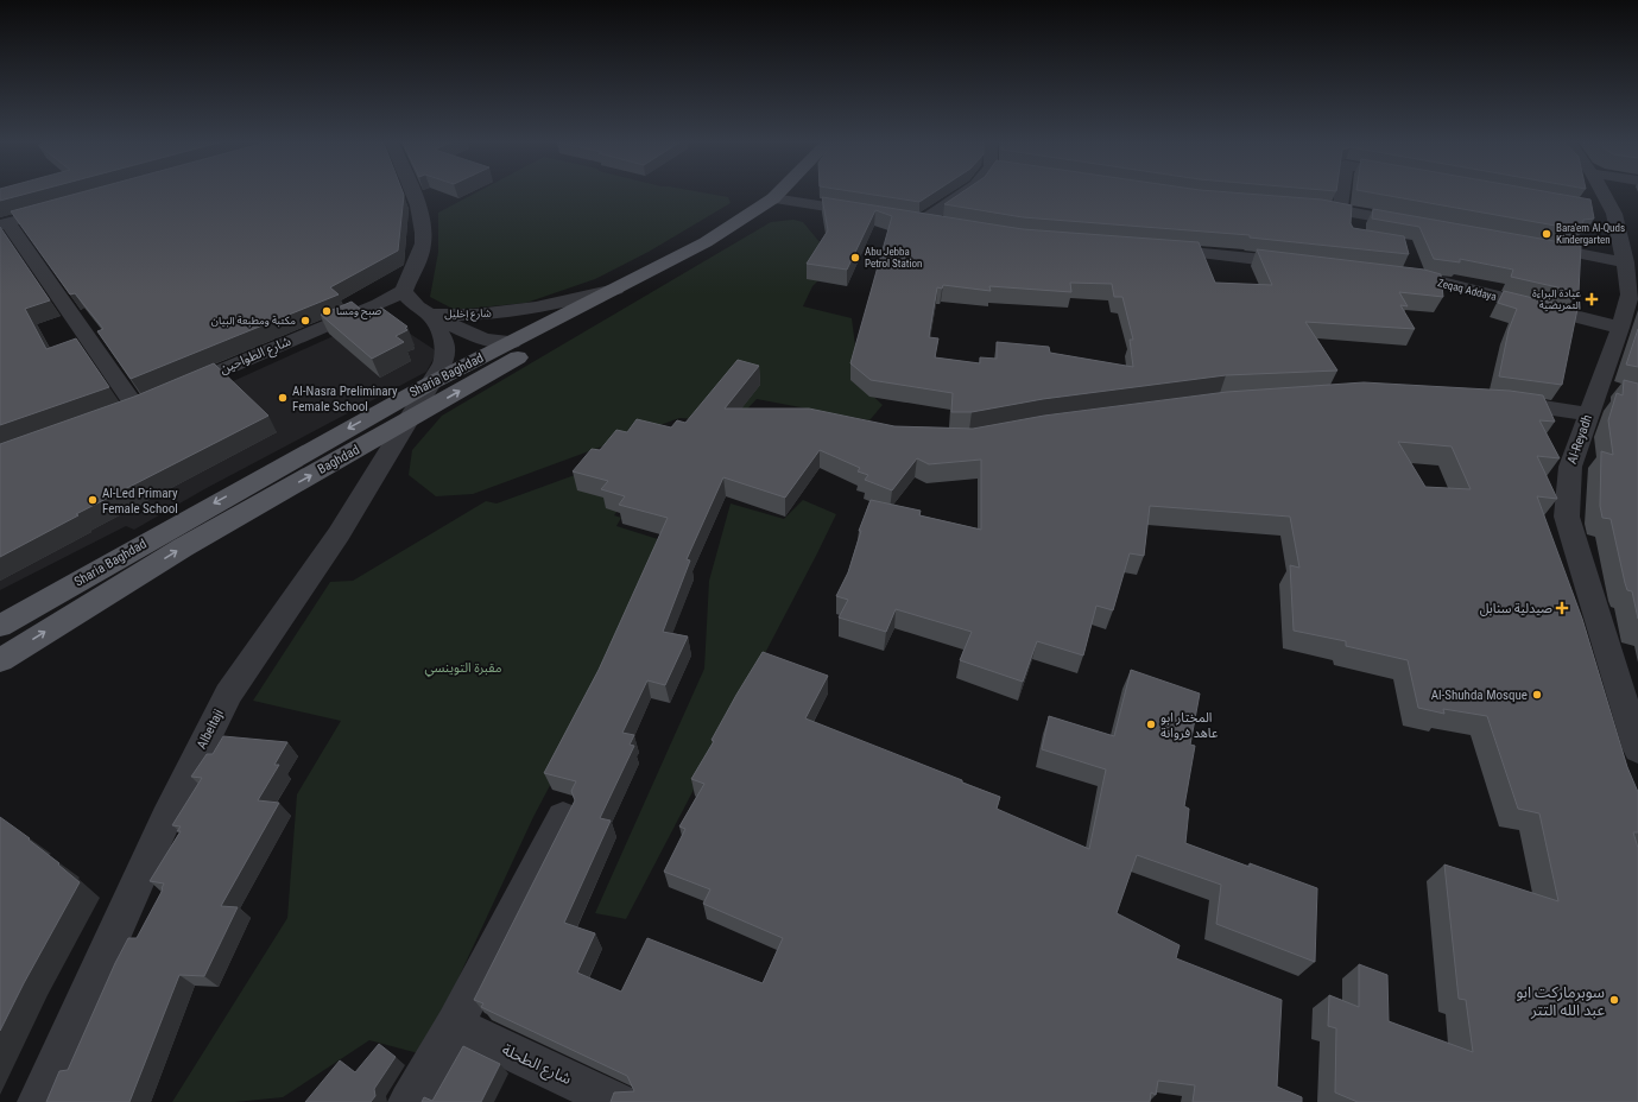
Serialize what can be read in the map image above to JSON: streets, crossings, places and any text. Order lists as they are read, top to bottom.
{
  "streets": {
    "main road": ["Sharia Baghdad", "Baghdad"],
    "street": [
      "Zeqaq Addaya",
      "شارع إخليل",
      "شارع الطواحين",
      "Al-Reyadh",
      "Albeltaji",
      "شارع الطحلة"
    ]
  },
  "crossings": [
    ["Zeqaq Addaya", "Al-Reyadh"],
    ["شارع إخليل", "شارع الطواحين"],
    ["شارع إخليل", "Sharia Baghdad"],
    ["شارع إخليل", "Albeltaji"],
    ["Sharia Baghdad", "Baghdad"],
    ["Sharia Baghdad", "Albeltaji"],
    ["Baghdad", "Albeltaji"]
  ],
  "one_way": ["Sharia Baghdad", "Baghdad"],
  "parks": ["مقبرة التوينسي"],
  "places": {
    "other": [
      "Bara'em Al-Quds Kindergarten",
      "Abu Jebba Petrol Station",
      "صبح ومسا",
      "مكتبة ومطبعة البيان",
      "Al-Nasra Preliminary Female School",
      "Al-Led Primary Female School",
      "Al-Shuhda Mosque",
      "المختار ابو عاهد فروانة",
      "سوبرماركت ابو عبد الله التتر"
    ],
    "health": ["عيادة البراءة التمريضية", "صيدلية سنابل"]
  }
}
